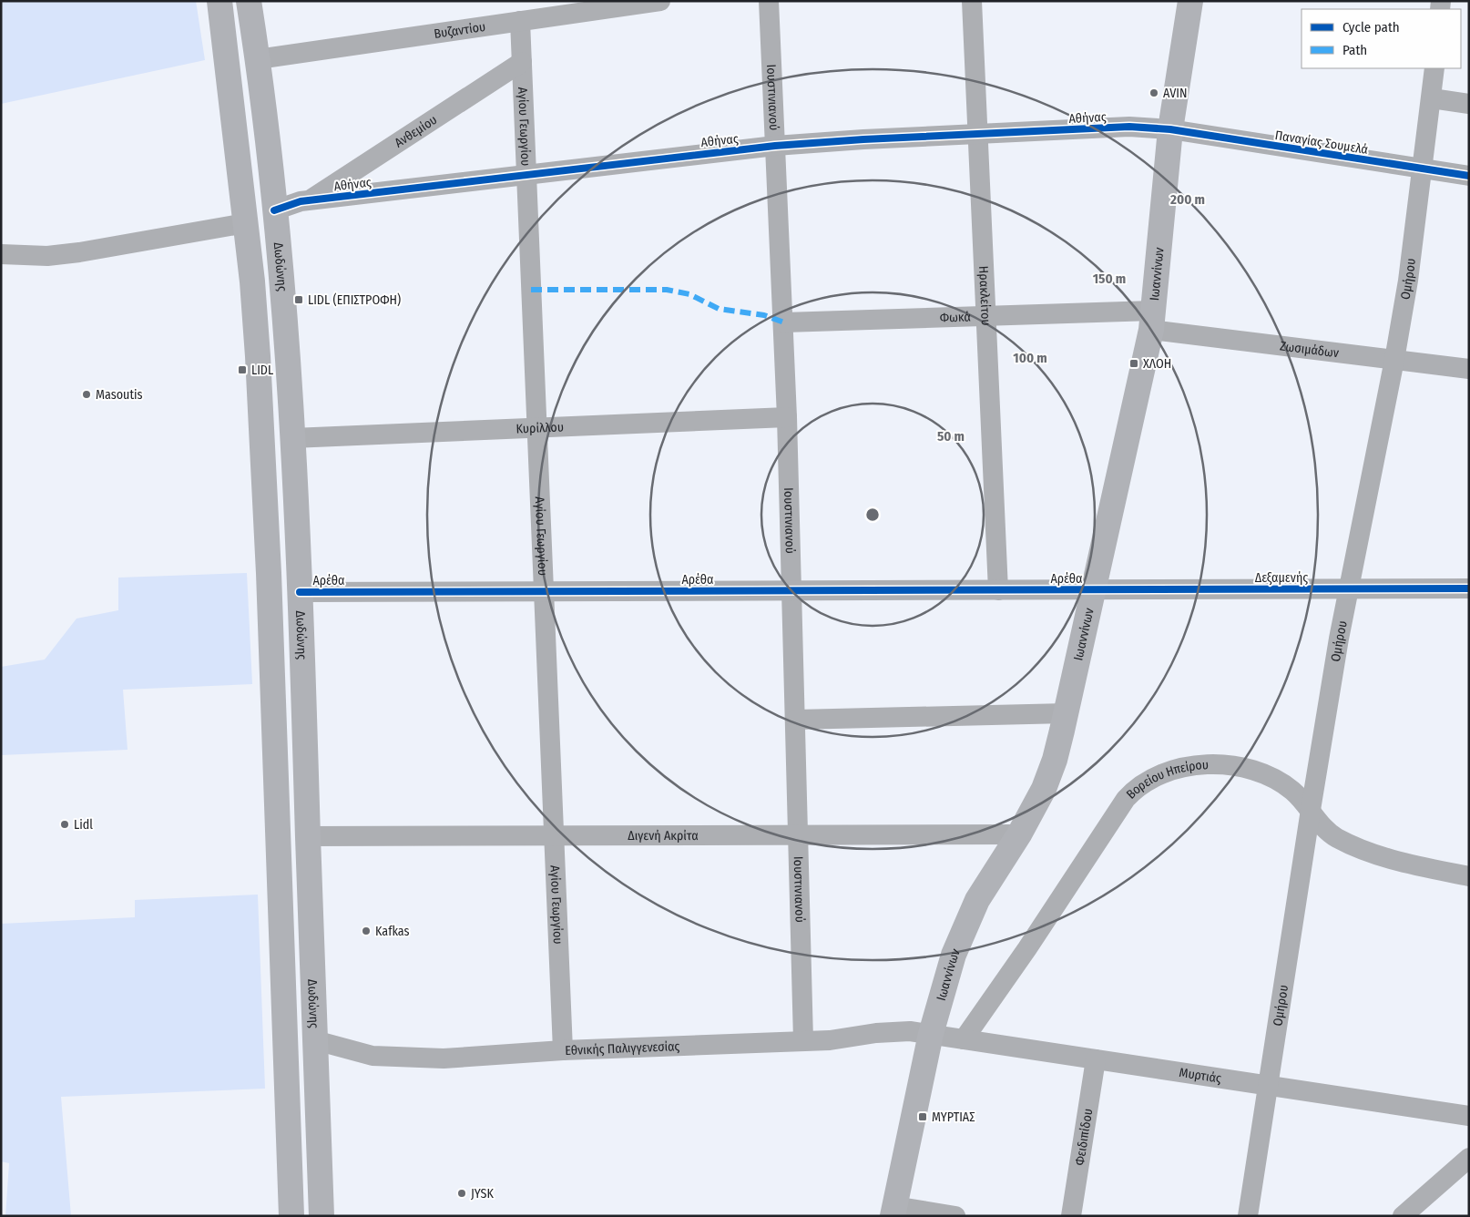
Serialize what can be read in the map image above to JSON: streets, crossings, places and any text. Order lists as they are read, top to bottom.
{
  "streets": {
    "main road": ["Δωδώνης", "Ιωαννίνων"],
    "street": [
      "Βυζαντίου",
      "Ιουστινιανού",
      "Αθήνας",
      "Αγίου Γεωργίου",
      "Ανθεμίου",
      "Παναγίας Σουμελά",
      "Ομήρου",
      "Ηρακλείτου",
      "Φωκά",
      "Ζωσιμάδων",
      "Κυρίλλου",
      "Δεξαμενής",
      "Αρέθα",
      "Βορείου Ηπείρου",
      "Διγενή Ακρίτα",
      "Εθνικής Παλιγγενεσίας",
      "Μυρτιάς",
      "Φειδιπίδου"
    ]
  },
  "crossings": [
    ["Βυζαντίου", "Αγίου Γεωργίου"],
    ["Βυζαντίου", "Δωδώνης"],
    ["Ιουστινιανού", "Αθήνας"],
    ["Ιουστινιανού", "Φωκά"],
    ["Ιουστινιανού", "Κυρίλλου"],
    ["Ιουστινιανού", "Αρέθα"],
    ["Ιουστινιανού", "Διγενή Ακρίτα"],
    ["Ιουστινιανού", "Εθνικής Παλιγγενεσίας"],
    ["Αθήνας", "Αγίου Γεωργίου"],
    ["Αθήνας", "Ανθεμίου"],
    ["Αθήνας", "Παναγίας Σουμελά"],
    ["Αθήνας", "Δωδώνης"],
    ["Αθήνας", "Ιωαννίνων"],
    ["Αθήνας", "Ηρακλείτου"],
    ["Αγίου Γεωργίου", "Ανθεμίου"],
    ["Αγίου Γεωργίου", "Κυρίλλου"],
    ["Αγίου Γεωργίου", "Αρέθα"],
    ["Αγίου Γεωργίου", "Διγενή Ακρίτα"],
    ["Αγίου Γεωργίου", "Εθνικής Παλιγγενεσίας"],
    ["Παναγίας Σουμελά", "Ιωαννίνων"],
    ["Παναγίας Σουμελά", "Ομήρου"],
    ["Δωδώνης", "Κυρίλλου"],
    ["Δωδώνης", "Αρέθα"],
    ["Δωδώνης", "Διγενή Ακρίτα"],
    ["Δωδώνης", "Εθνικής Παλιγγενεσίας"],
    ["Ιωαννίνων", "Φωκά"],
    ["Ιωαννίνων", "Ζωσιμάδων"],
    ["Ιωαννίνων", "Δεξαμενής"],
    ["Ιωαννίνων", "Αρέθα"],
    ["Ιωαννίνων", "Διγενή Ακρίτα"],
    ["Ιωαννίνων", "Εθνικής Παλιγγενεσίας"],
    ["Ιωαννίνων", "Μυρτιάς"],
    ["Ομήρου", "Ζωσιμάδων"],
    ["Ομήρου", "Δεξαμενής"],
    ["Ομήρου", "Βορείου Ηπείρου"],
    ["Ομήρου", "Μυρτιάς"],
    ["Ηρακλείτου", "Φωκά"],
    ["Ηρακλείτου", "Αρέθα"],
    ["Φωκά", "Ζωσιμάδων"],
    ["Δεξαμενής", "Αρέθα"],
    ["Βορείου Ηπείρου", "Μυρτιάς"],
    ["Εθνικής Παλιγγενεσίας", "Μυρτιάς"],
    ["Μυρτιάς", "Φειδιπίδου"]
  ],
  "places": {
    "other": [
      "AVIN",
      "Masoutis",
      "Lidl",
      "Kafkas",
      "JYSK"
    ],
    "transit": [
      "LIDL (ΕΠΙΣΤΡΟΦΗ)",
      "ΧΛΟΗ",
      "LIDL",
      "ΜΥΡΤΙΑΣ"
    ]
  },
  "legend": ["Cycle path", "Path"],
  "rings": [
    "200 m",
    "150 m",
    "100 m",
    "50 m"
  ]
}
